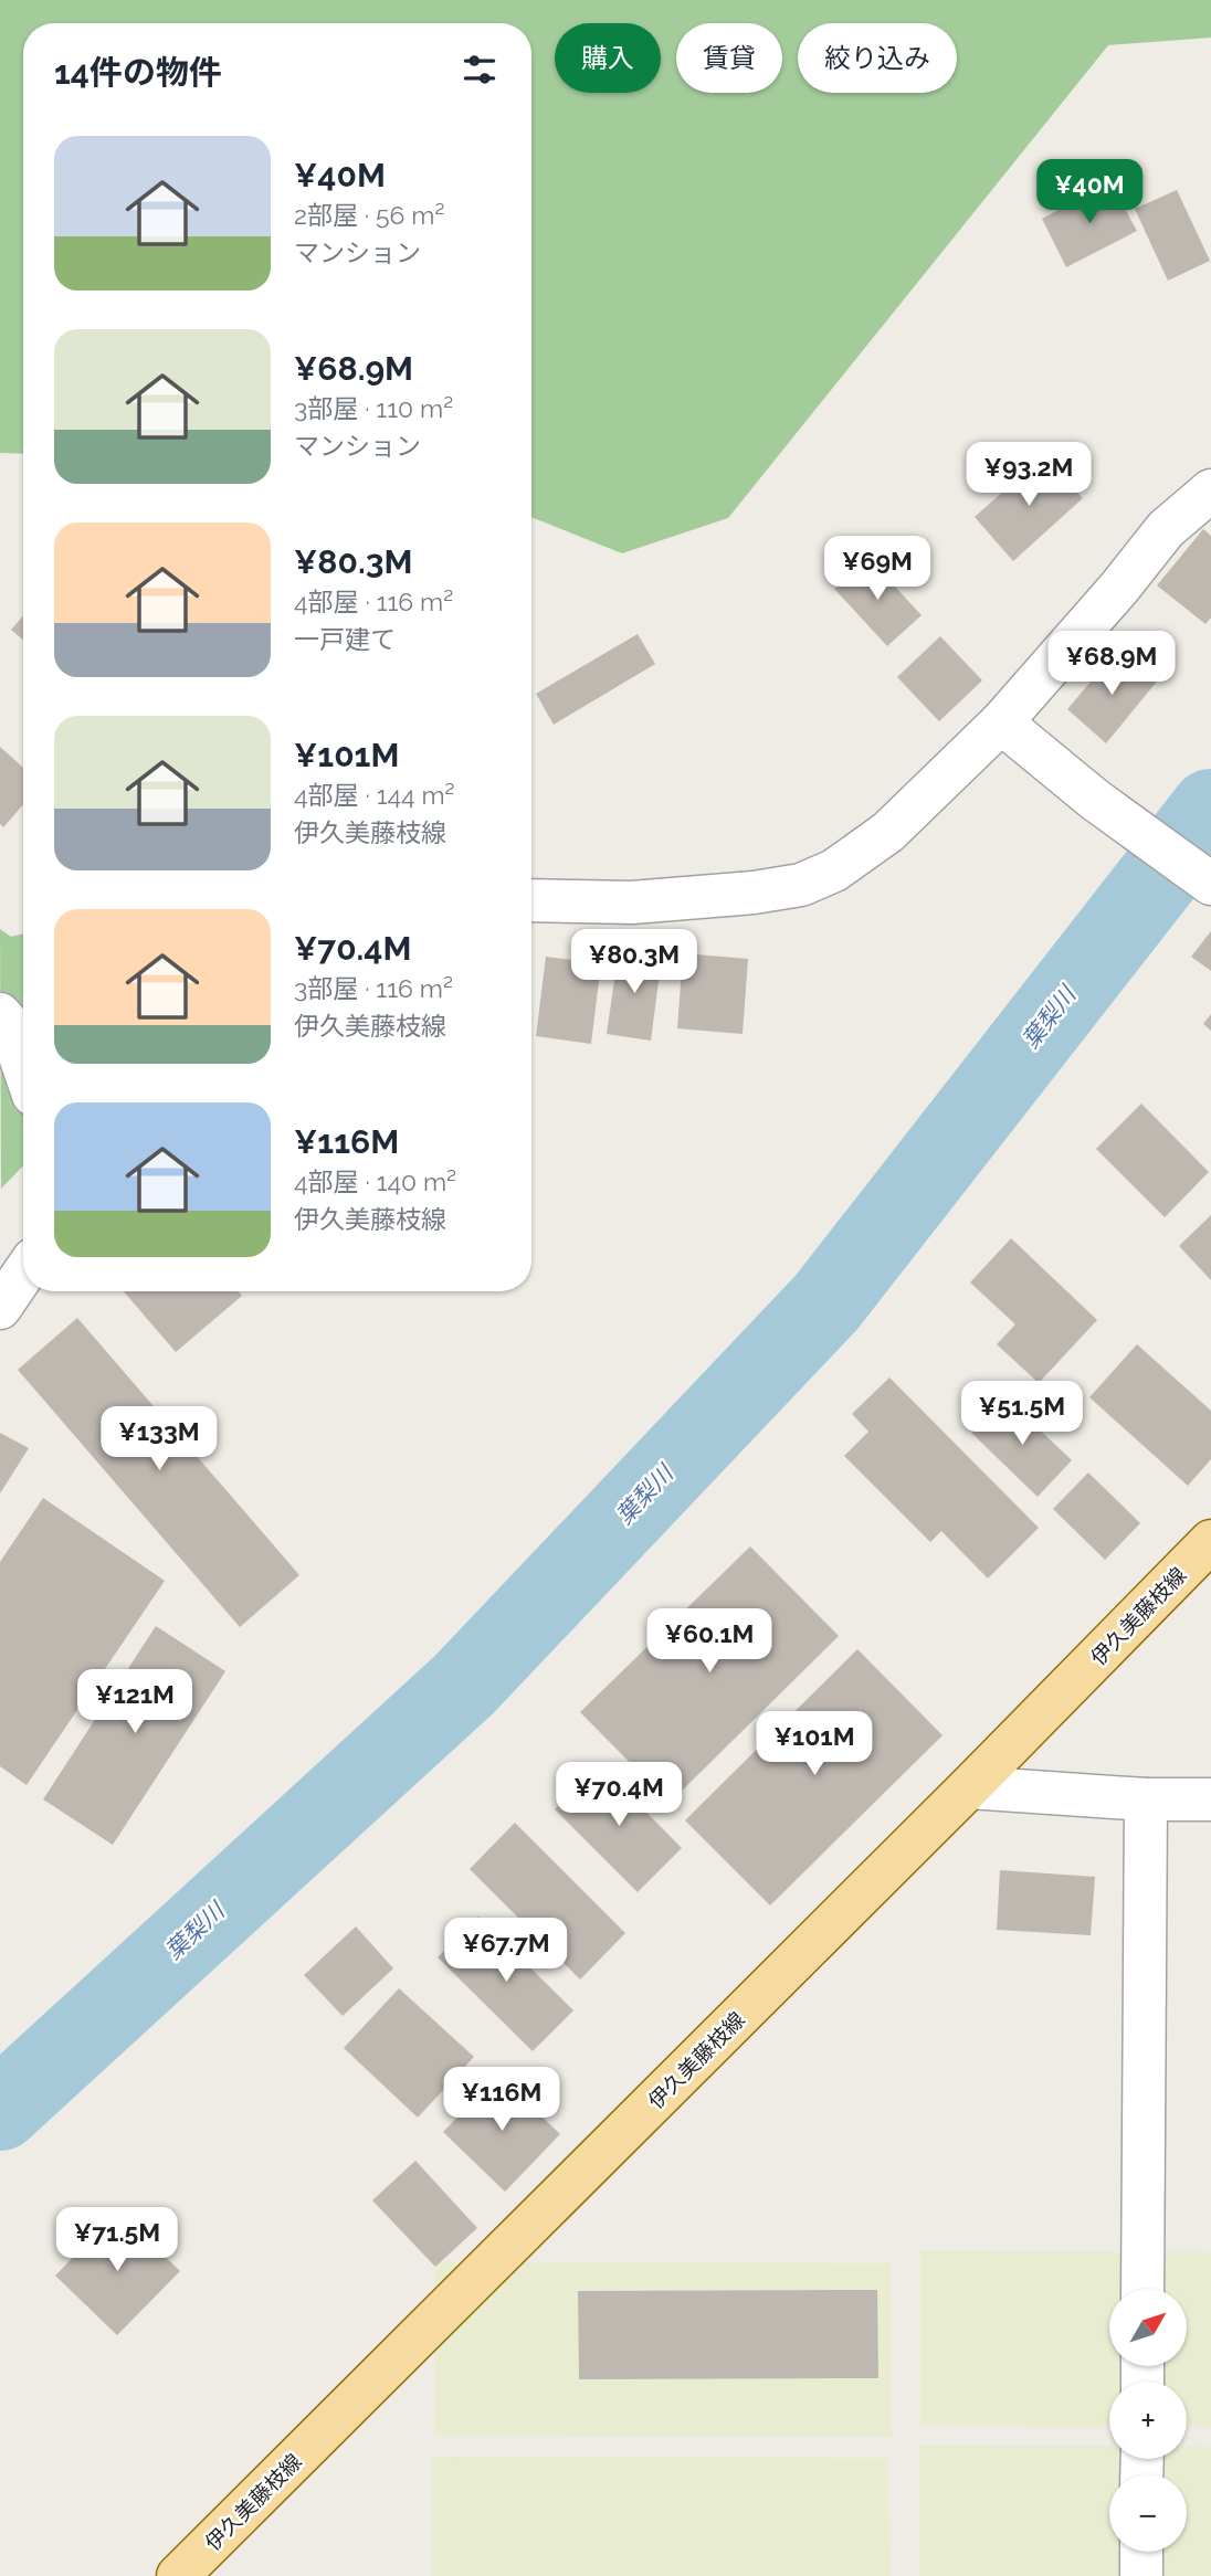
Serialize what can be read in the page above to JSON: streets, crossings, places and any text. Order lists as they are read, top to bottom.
{
  "streets": {
    "main road": ["伊久美藤枝線"]
  },
  "water": ["葉梨川"],
  "north": "top right",
  "page": {
    "chip": ["購入", "賃貸", "絞り込み"],
    "heading": "14件の物件",
    "list": [
      {
        "name": "¥40M",
        "note": "2部屋 · 56 m² · マンション"
      },
      {
        "name": "¥68.9M",
        "note": "3部屋 · 110 m² · マンション"
      },
      {
        "name": "¥80.3M",
        "note": "4部屋 · 116 m² · 一戸建て"
      },
      {
        "name": "¥101M",
        "note": "4部屋 · 144 m² · 伊久美藤枝線"
      },
      {
        "name": "¥70.4M",
        "note": "3部屋 · 116 m² · 伊久美藤枝線"
      },
      {
        "name": "¥116M",
        "note": "4部屋 · 140 m² · 伊久美藤枝線"
      }
    ],
    "price": [
      "¥40M",
      "¥93.2M",
      "¥69M",
      "¥68.9M",
      "¥80.3M",
      "¥51.5M",
      "¥133M",
      "¥60.1M",
      "¥121M",
      "¥101M",
      "¥70.4M",
      "¥67.7M",
      "¥116M",
      "¥71.5M"
    ],
    "map_buttons": ["+", "−"]
  }
}
